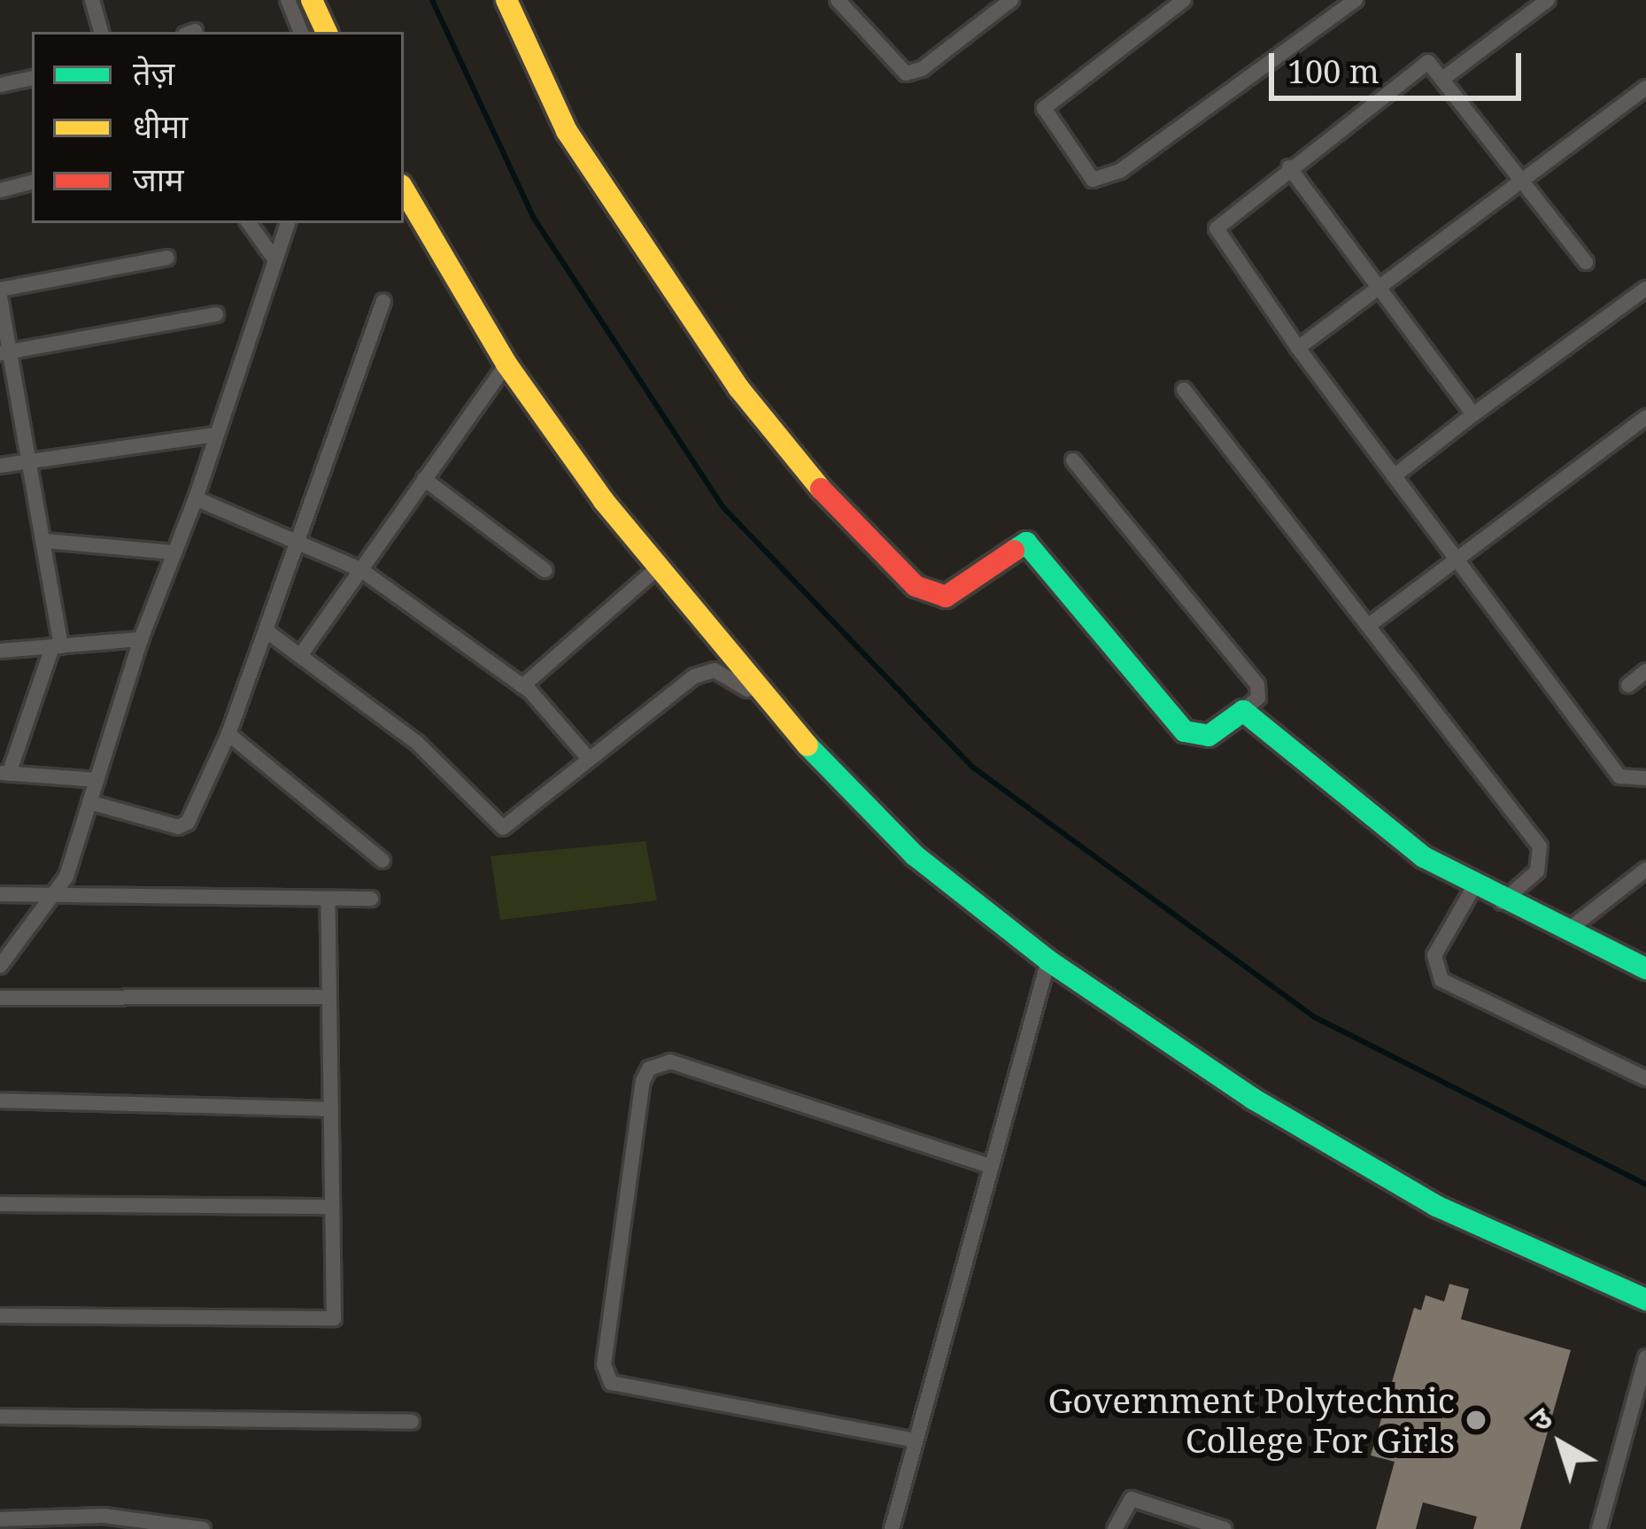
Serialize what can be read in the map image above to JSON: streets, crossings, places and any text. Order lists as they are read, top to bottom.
{
  "places": ["Government Polytechnic College For Girls"],
  "legend": ["तेज़", "धीमा", "जाम"],
  "scale_bar": "100 m",
  "north": "top left"
}
